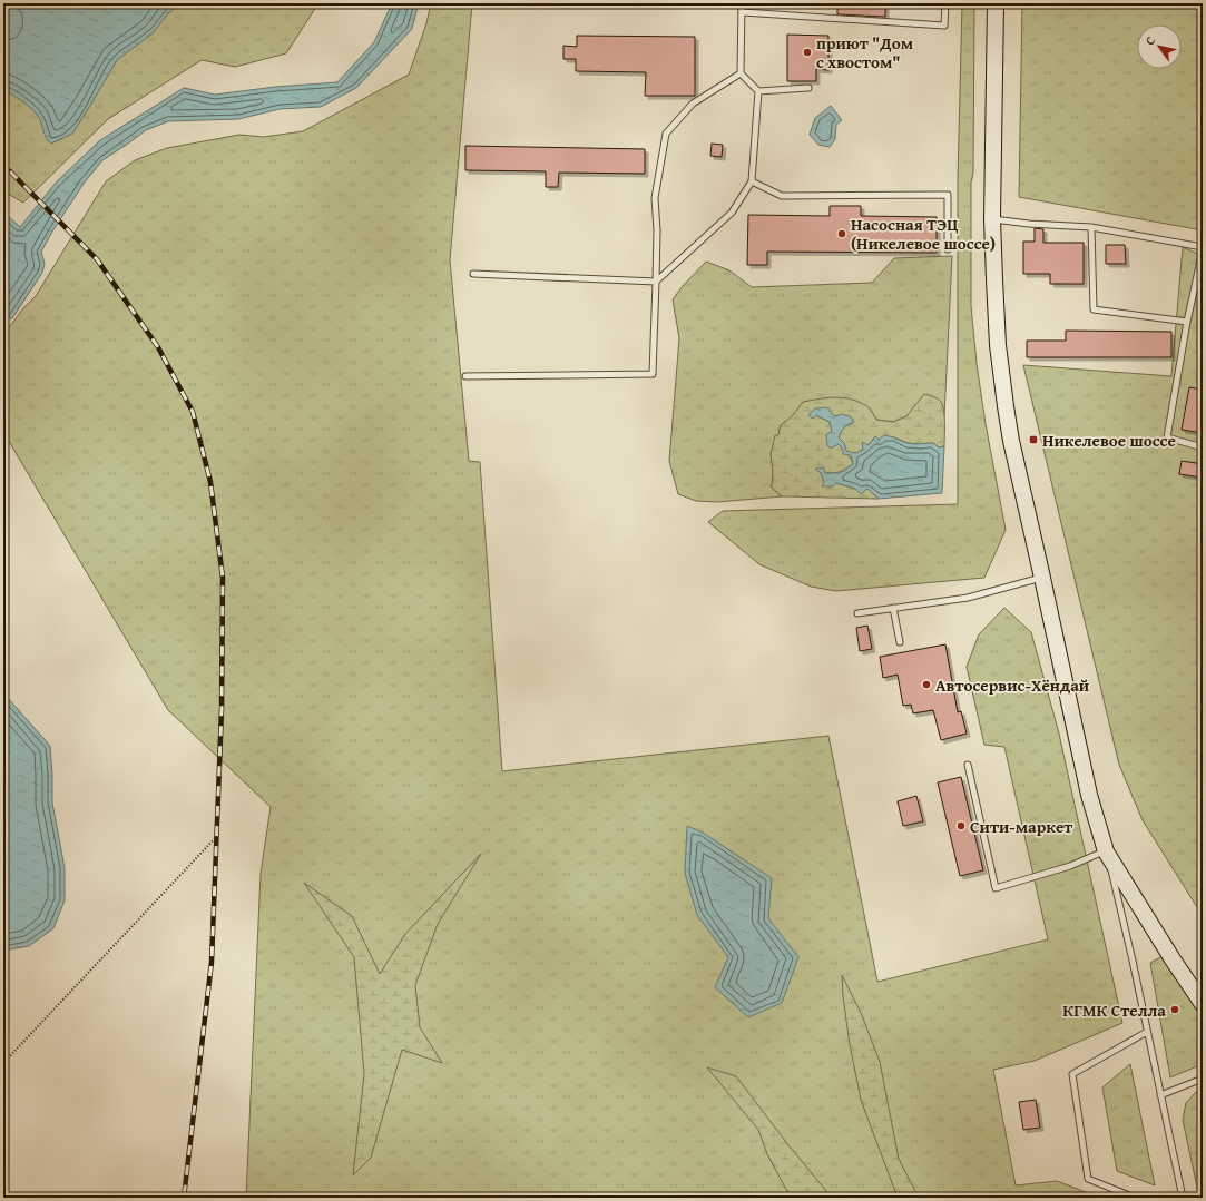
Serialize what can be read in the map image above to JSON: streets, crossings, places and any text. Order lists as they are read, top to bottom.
{
  "places": {
    "other": [
      "приют \"Дом с хвостом\"",
      "Насосная ТЭЦ (Никелевое шоссе)",
      "Автосервис-Хёндай",
      "Сити-маркет",
      "КГМК Стелла"
    ],
    "transit": ["Никелевое шоссе"]
  },
  "north": "top left"
}
